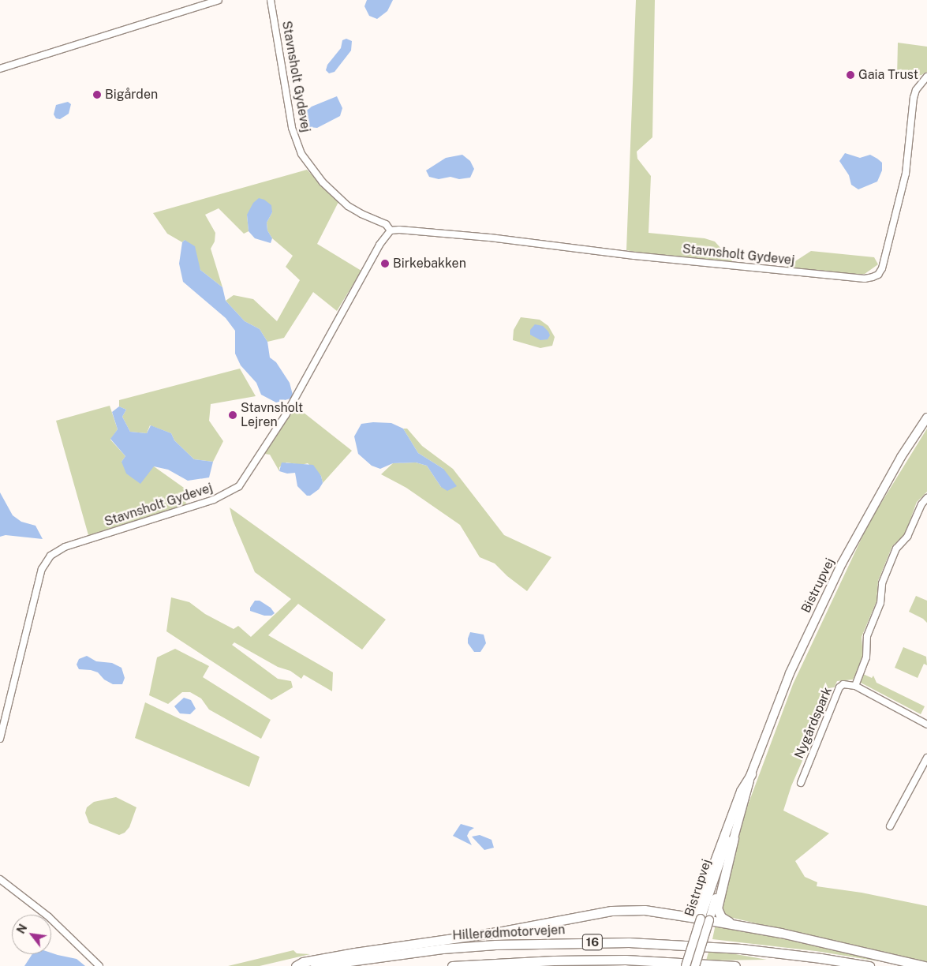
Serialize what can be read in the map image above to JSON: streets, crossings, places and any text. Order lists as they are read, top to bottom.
{
  "streets": {
    "highway": ["Hillerødmotorvejen", "16"],
    "main road": ["Bistrupvej"],
    "street": ["Stavnsholt Gydevej", "Nygårdspark"]
  },
  "places": [
    "Gaia Trust",
    "Bigården",
    "Birkebakken",
    "Stavnsholt Lejren"
  ],
  "north": "top left"
}
